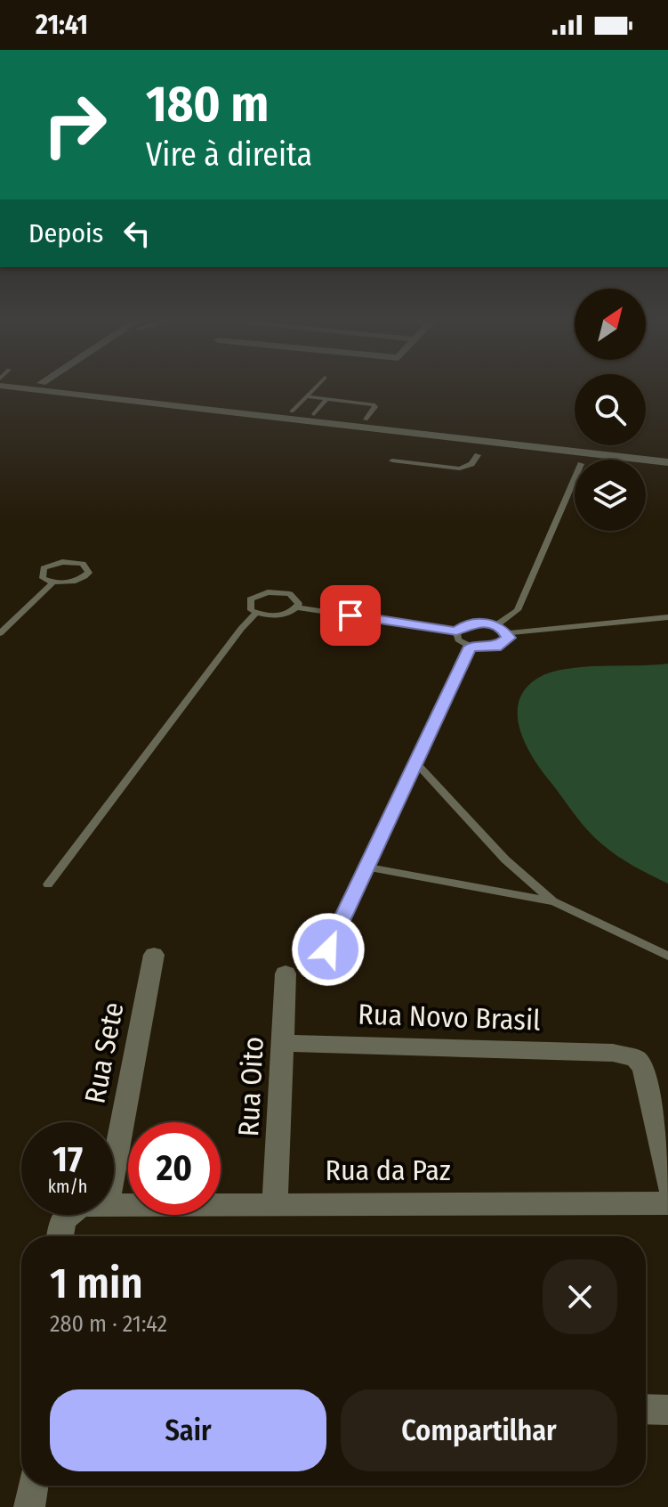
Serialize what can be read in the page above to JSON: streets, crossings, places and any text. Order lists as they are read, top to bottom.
{
  "streets": {
    "street": [
      "Rua Novo Brasil",
      "Rua Sete",
      "Rua Oito",
      "Rua da Paz"
    ]
  },
  "crossings": [
    ["Rua Novo Brasil", "Rua Oito"],
    ["Rua Oito", "Rua da Paz"]
  ],
  "north": "top right",
  "page": {
    "status": "21:41",
    "turn": ["180 m", "Vire à direita"],
    "then": "Depois",
    "speed": "17 km/h",
    "limit": "20",
    "heading": ["1 min", "280 m · 21:42"],
    "buttons": ["Sair", "Compartilhar"]
  }
}
